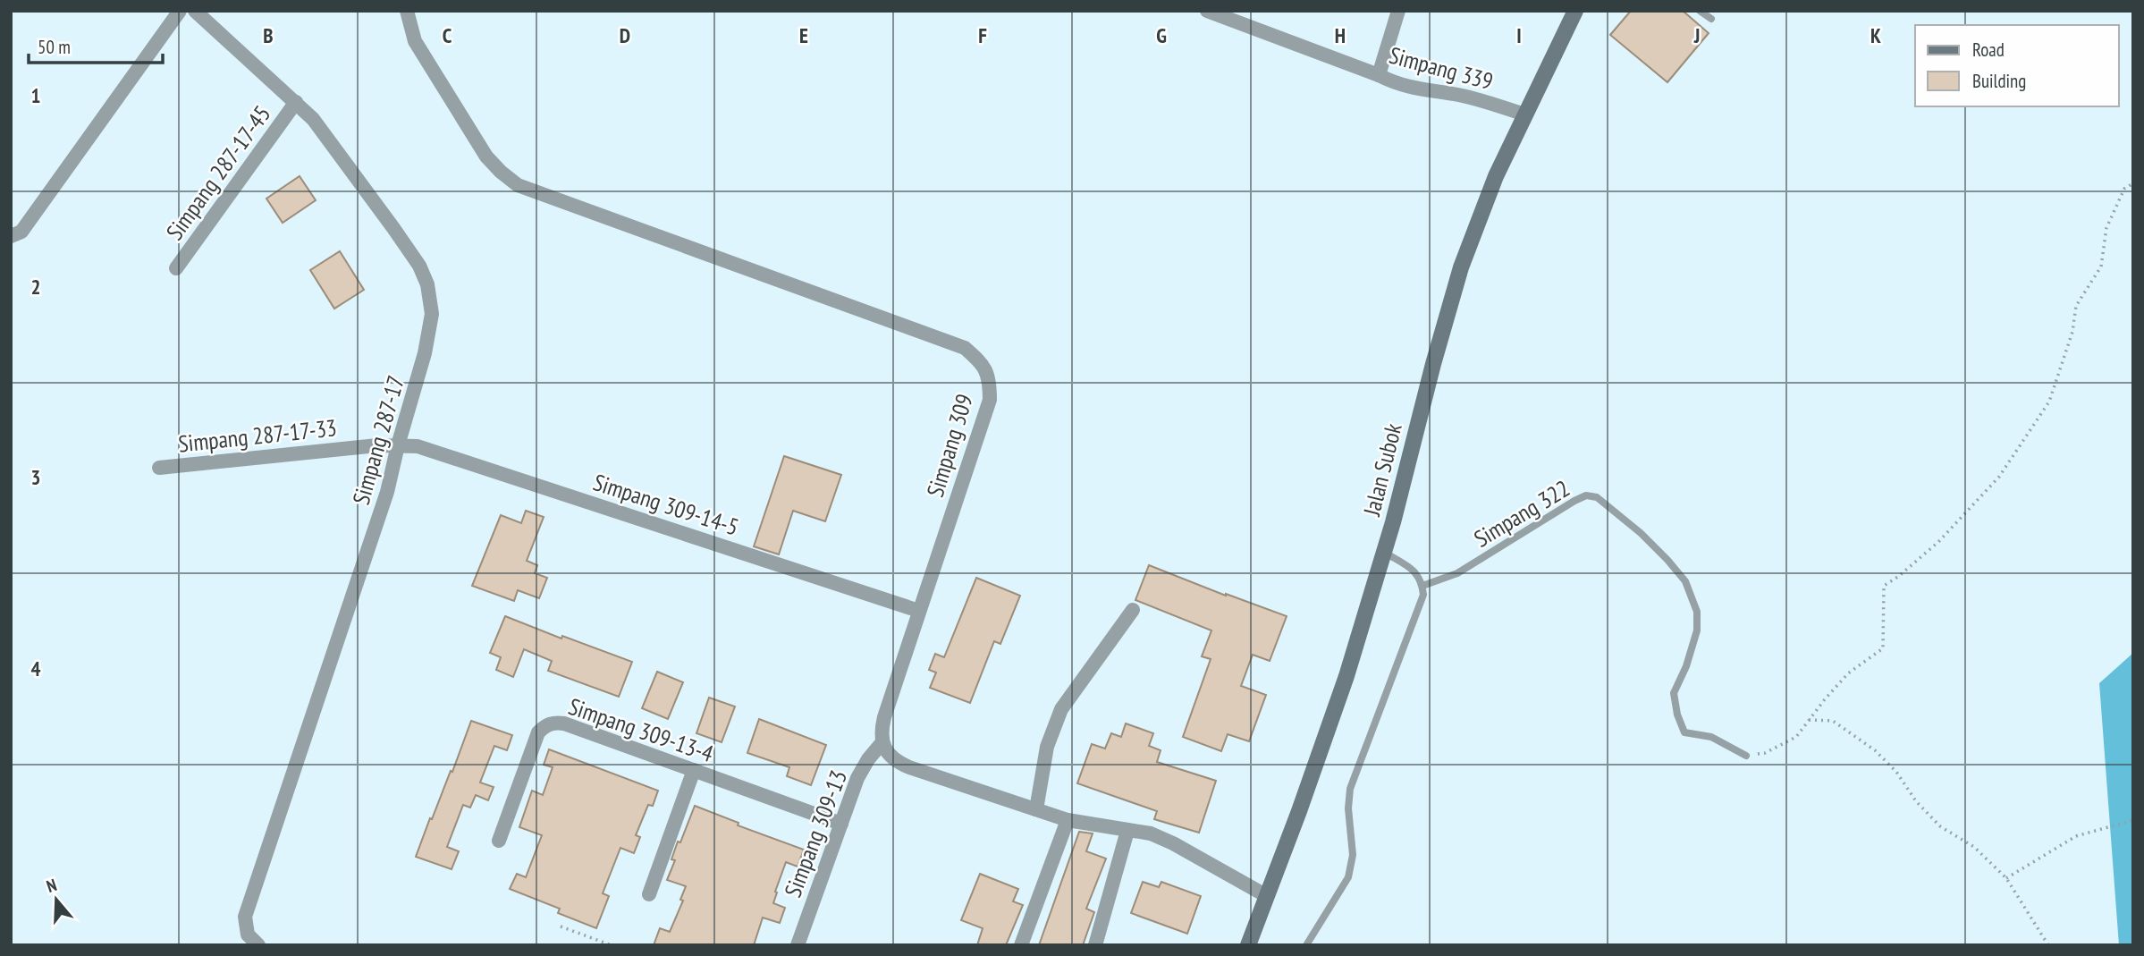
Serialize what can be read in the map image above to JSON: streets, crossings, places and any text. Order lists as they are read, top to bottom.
{
  "streets": {
    "main road": ["Jalan Subok"],
    "street": [
      "Simpang 339",
      "Simpang 287-17-45",
      "Simpang 287-17-33",
      "Simpang 287-17",
      "Simpang 309",
      "Simpang 309-14-5",
      "Simpang 309-13-4",
      "Simpang 309-13"
    ],
    "lane": ["Simpang 322"]
  },
  "crossings": [
    ["Simpang 339", "Jalan Subok"],
    ["Simpang 287-17-45", "Simpang 287-17"],
    ["Simpang 287-17-33", "Simpang 287-17"],
    ["Simpang 287-17-33", "Simpang 309-14-5"],
    ["Simpang 287-17", "Simpang 309-14-5"],
    ["Simpang 309", "Simpang 309-14-5"],
    ["Simpang 309", "Simpang 309-13"],
    ["Simpang 309-13-4", "Simpang 309-13"]
  ],
  "legend": ["Road", "Building"],
  "scale_bar": "50 m",
  "north": "top",
  "grid": {
    "columns": [
      "B",
      "C",
      "D",
      "E",
      "F",
      "G",
      "H",
      "I",
      "J",
      "K"
    ],
    "rows": [
      "1",
      "2",
      "3",
      "4"
    ]
  }
}
